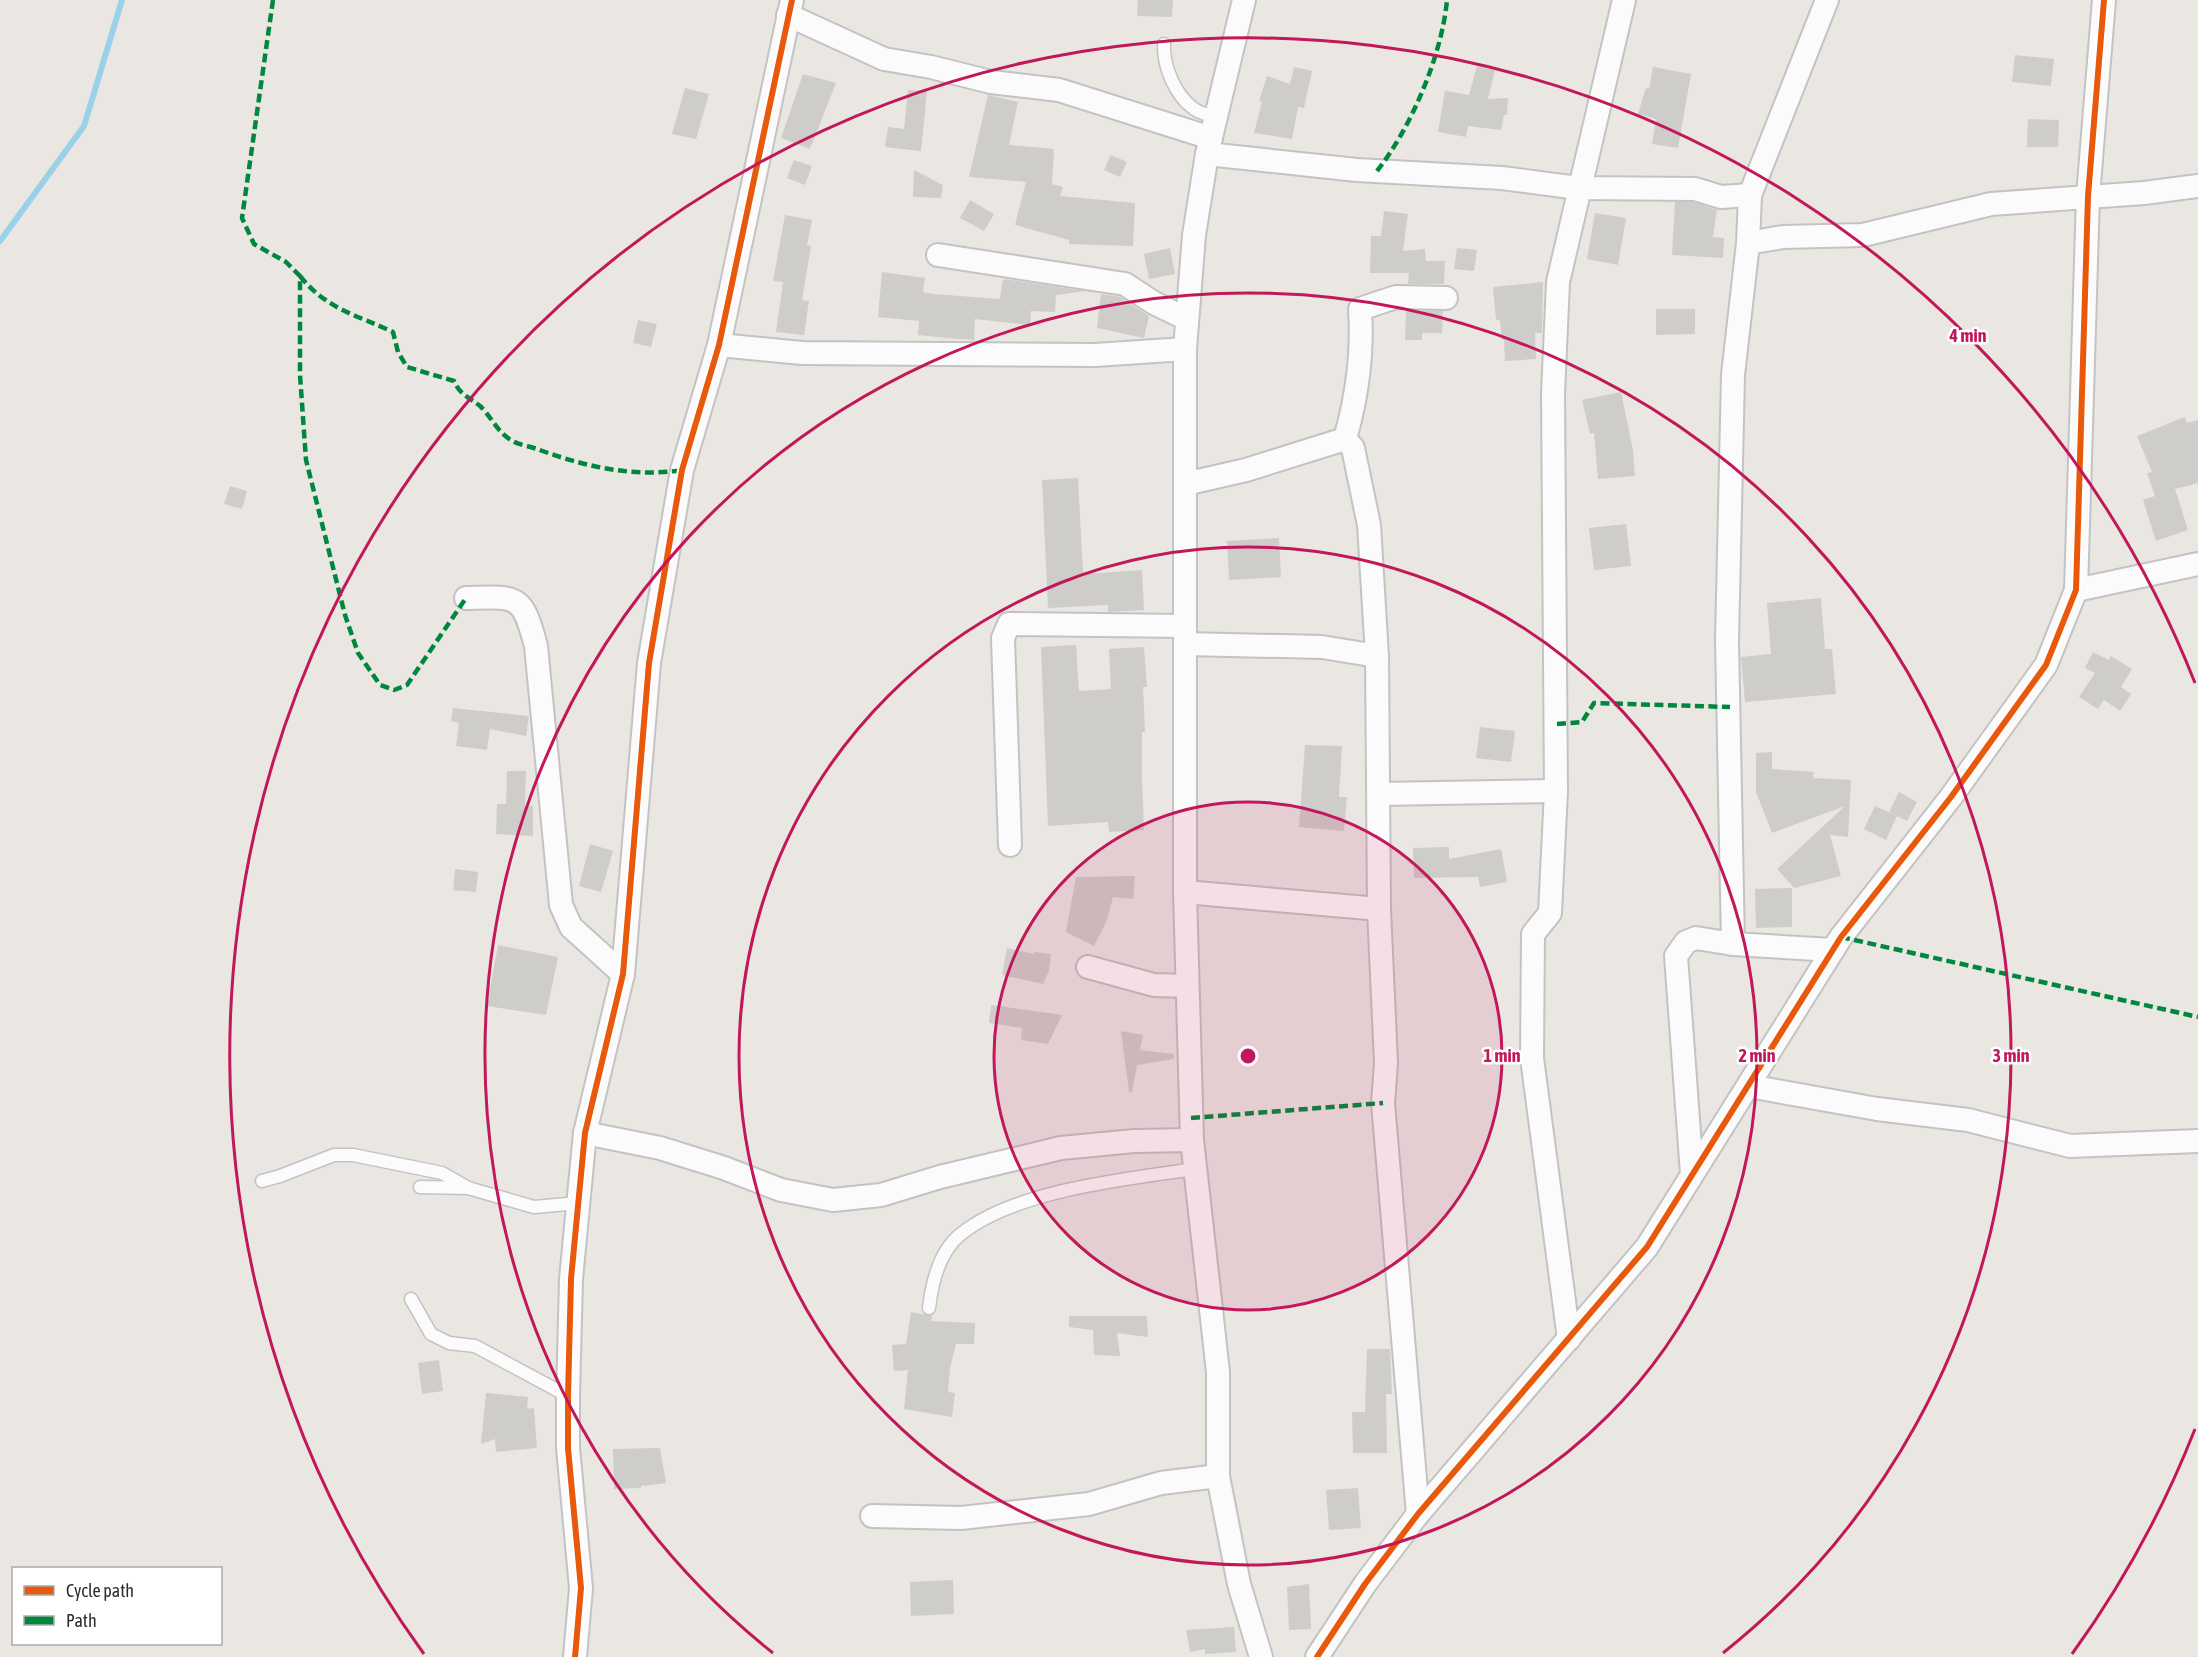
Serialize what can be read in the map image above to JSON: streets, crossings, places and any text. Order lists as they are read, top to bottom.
{
  "legend": ["Cycle path", "Path"],
  "rings": [
    "4 min",
    "1 min",
    "2 min",
    "3 min"
  ]
}
